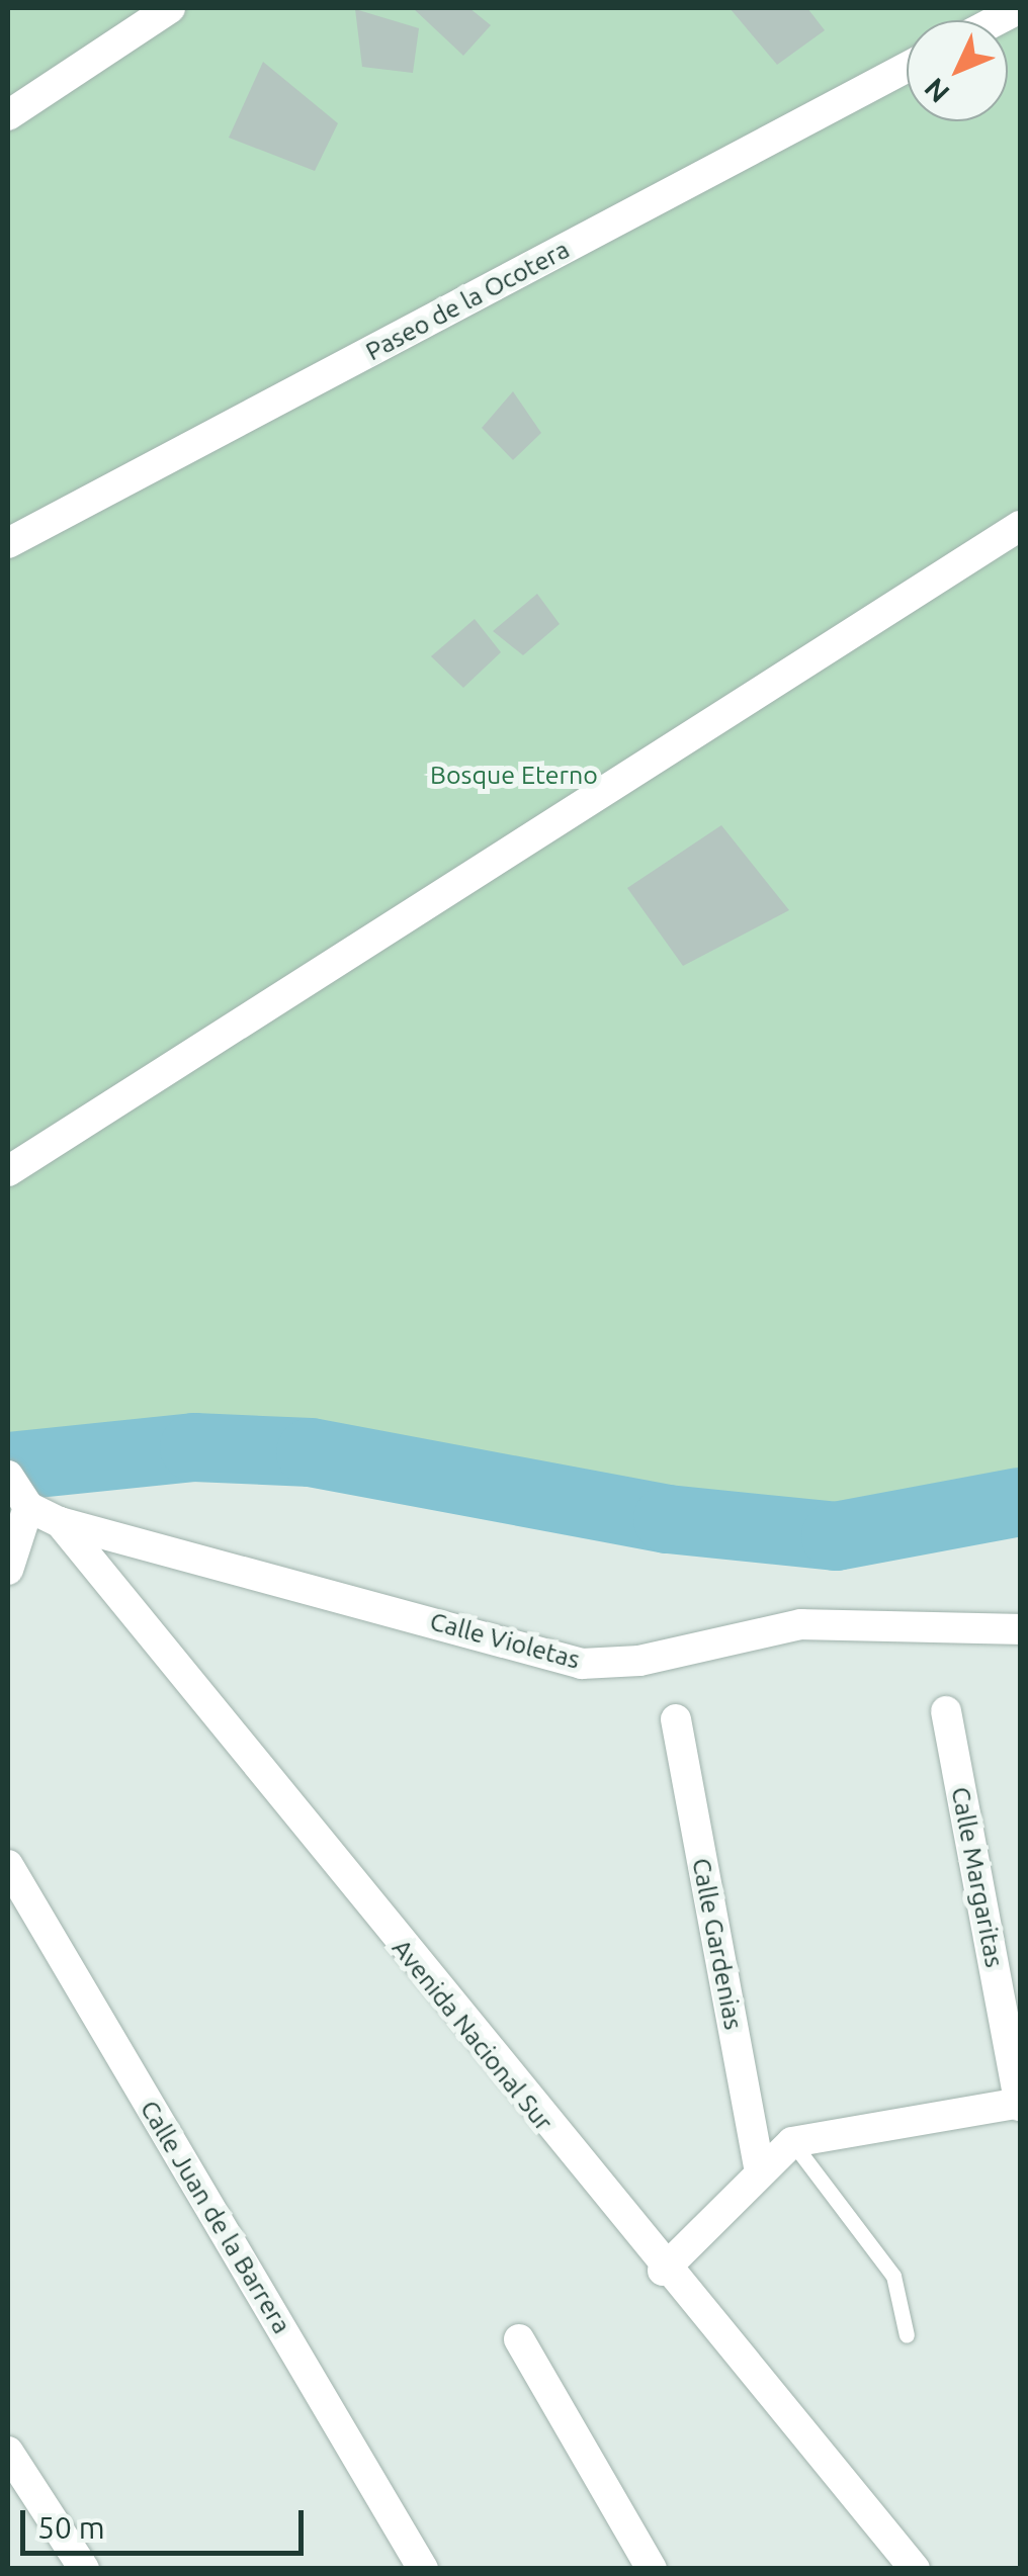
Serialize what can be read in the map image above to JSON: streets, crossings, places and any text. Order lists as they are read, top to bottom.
{
  "streets": {
    "street": [
      "Paseo de la Ocotera",
      "Calle Violetas",
      "Calle Margaritas",
      "Calle Gardenias",
      "Avenida Nacional Sur",
      "Calle Juan de la Barrera"
    ]
  },
  "crossings": [
    ["Calle Violetas", "Avenida Nacional Sur"]
  ],
  "parks": ["Bosque Eterno"],
  "scale_bar": "50 m",
  "north": "bottom left"
}
